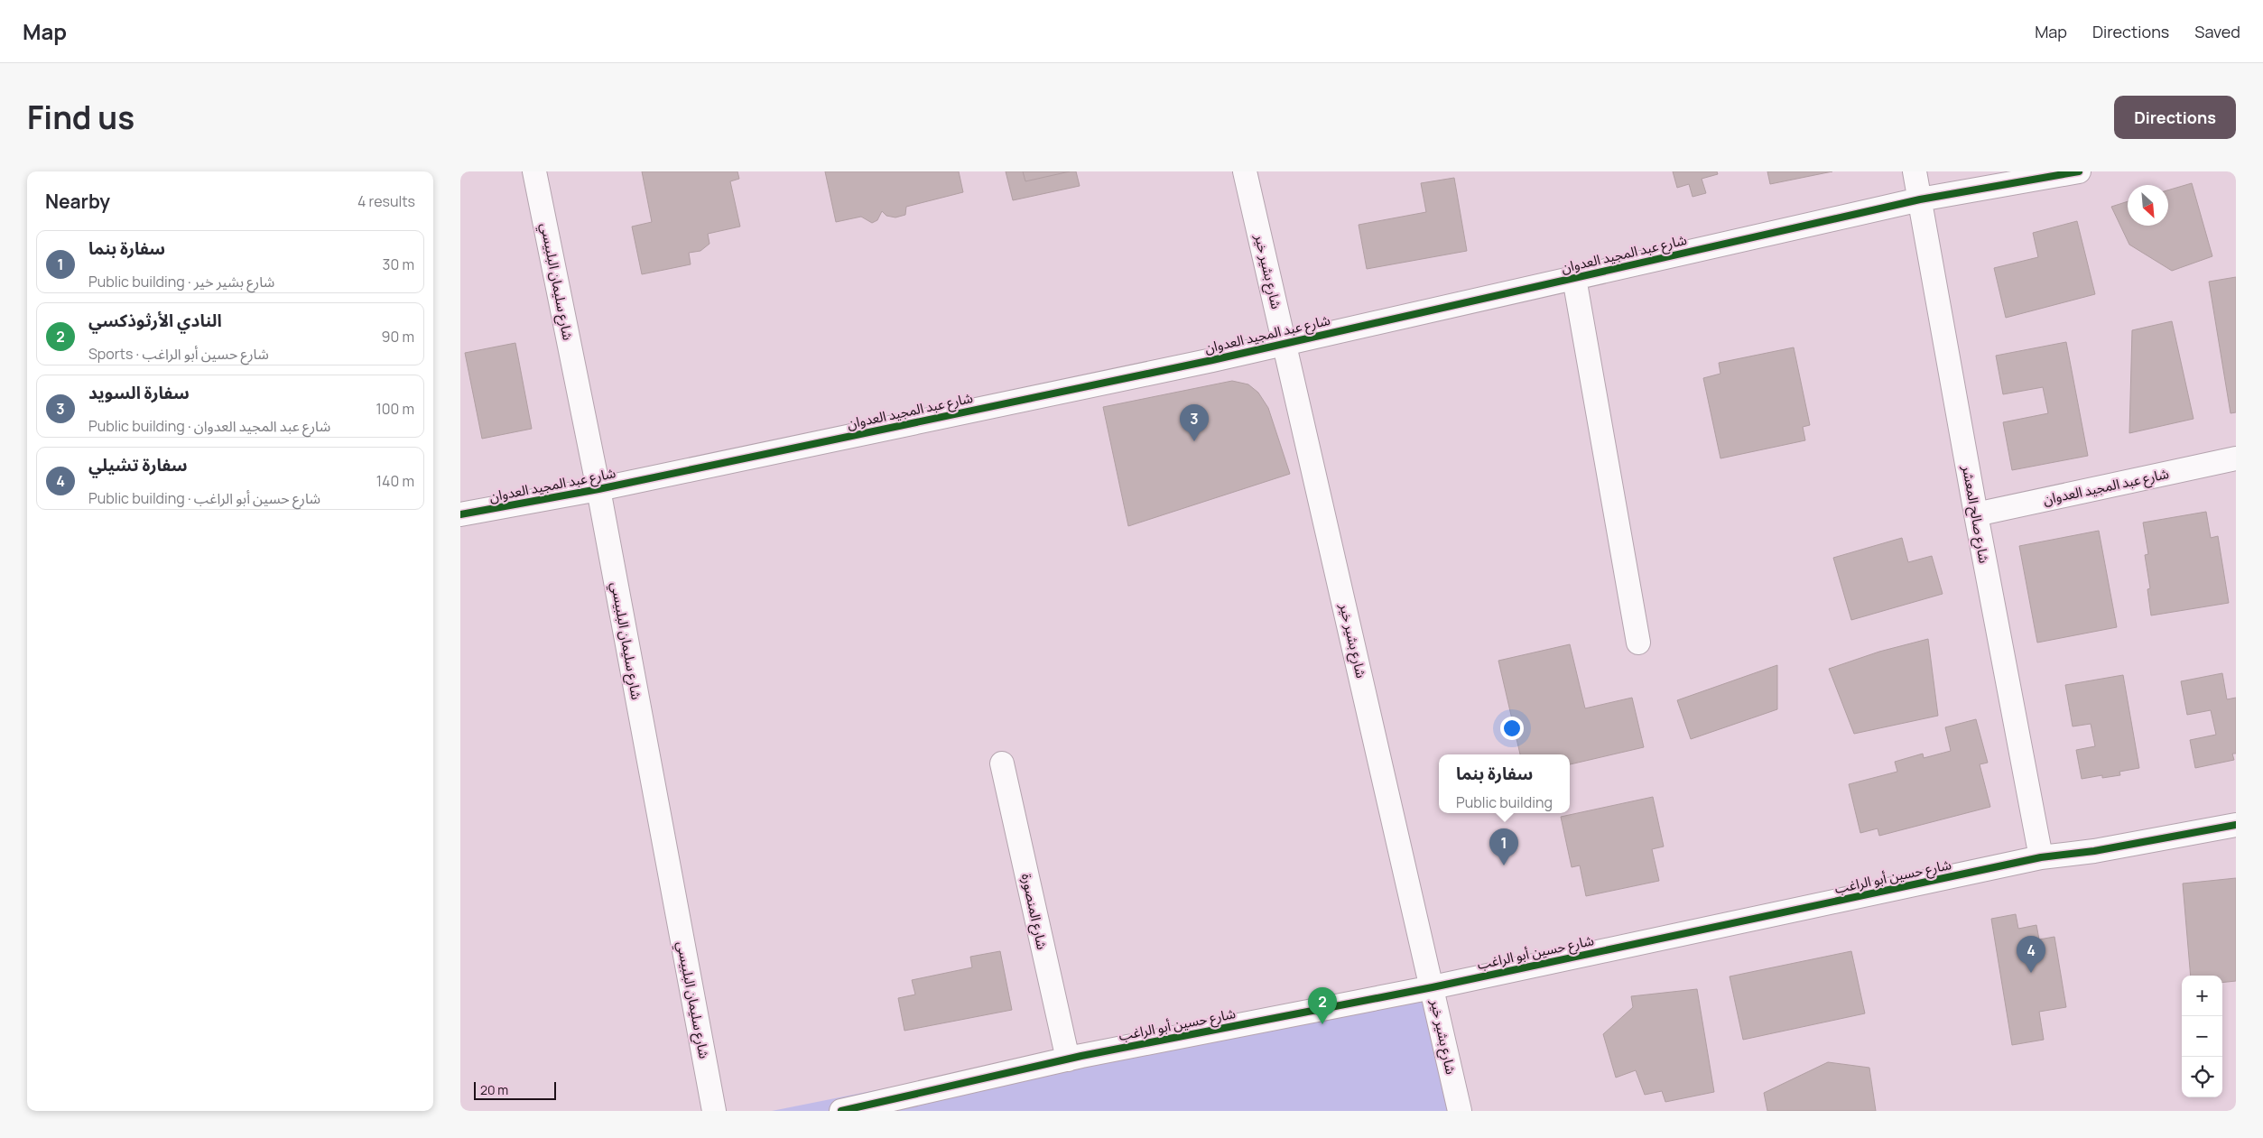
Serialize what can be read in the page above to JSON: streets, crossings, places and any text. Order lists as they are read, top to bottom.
{
  "streets": {
    "street": [
      "شارع عبد المجيد العدوان",
      "شارع بشير خير",
      "شارع سليمان البلبيسي",
      "شارع صالح المعشر",
      "شارع حسين أبو الراغب",
      "شارع المنصورة"
    ]
  },
  "crossings": [
    ["شارع عبد المجيد العدوان", "شارع بشير خير"],
    ["شارع عبد المجيد العدوان", "شارع سليمان البلبيسي"],
    ["شارع عبد المجيد العدوان", "شارع صالح المعشر"],
    ["شارع بشير خير", "شارع حسين أبو الراغب"],
    ["شارع صالح المعشر", "شارع حسين أبو الراغب"],
    ["شارع حسين أبو الراغب", "شارع المنصورة"]
  ],
  "scale_bar": "20 m",
  "north": "bottom right",
  "page": {
    "header": "Map",
    "nav": ["Map", "Directions", "Saved"],
    "title": "Find us",
    "buttons": "Directions",
    "heading": ["Nearby", "4 results"],
    "list": [
      {
        "mark": "1",
        "name": "سفارة بنما",
        "note": "Public building · شارع بشير خير",
        "value": "30 m"
      },
      {
        "mark": "2",
        "name": "النادي الأرثوذكسي",
        "note": "Sports · شارع حسين أبو الراغب",
        "value": "90 m"
      },
      {
        "mark": "3",
        "name": "سفارة السويد",
        "note": "Public building · شارع عبد المجيد العدوان",
        "value": "100 m"
      },
      {
        "mark": "4",
        "name": "سفارة تشيلي",
        "note": "Public building · شارع حسين أبو الراغب",
        "value": "140 m"
      }
    ],
    "pins": [
      "3",
      "1",
      "4",
      "2"
    ],
    "popup": ["سفارة بنما", "Public building"],
    "map_buttons": ["+", "−"],
    "scale": "20 m"
  }
}
